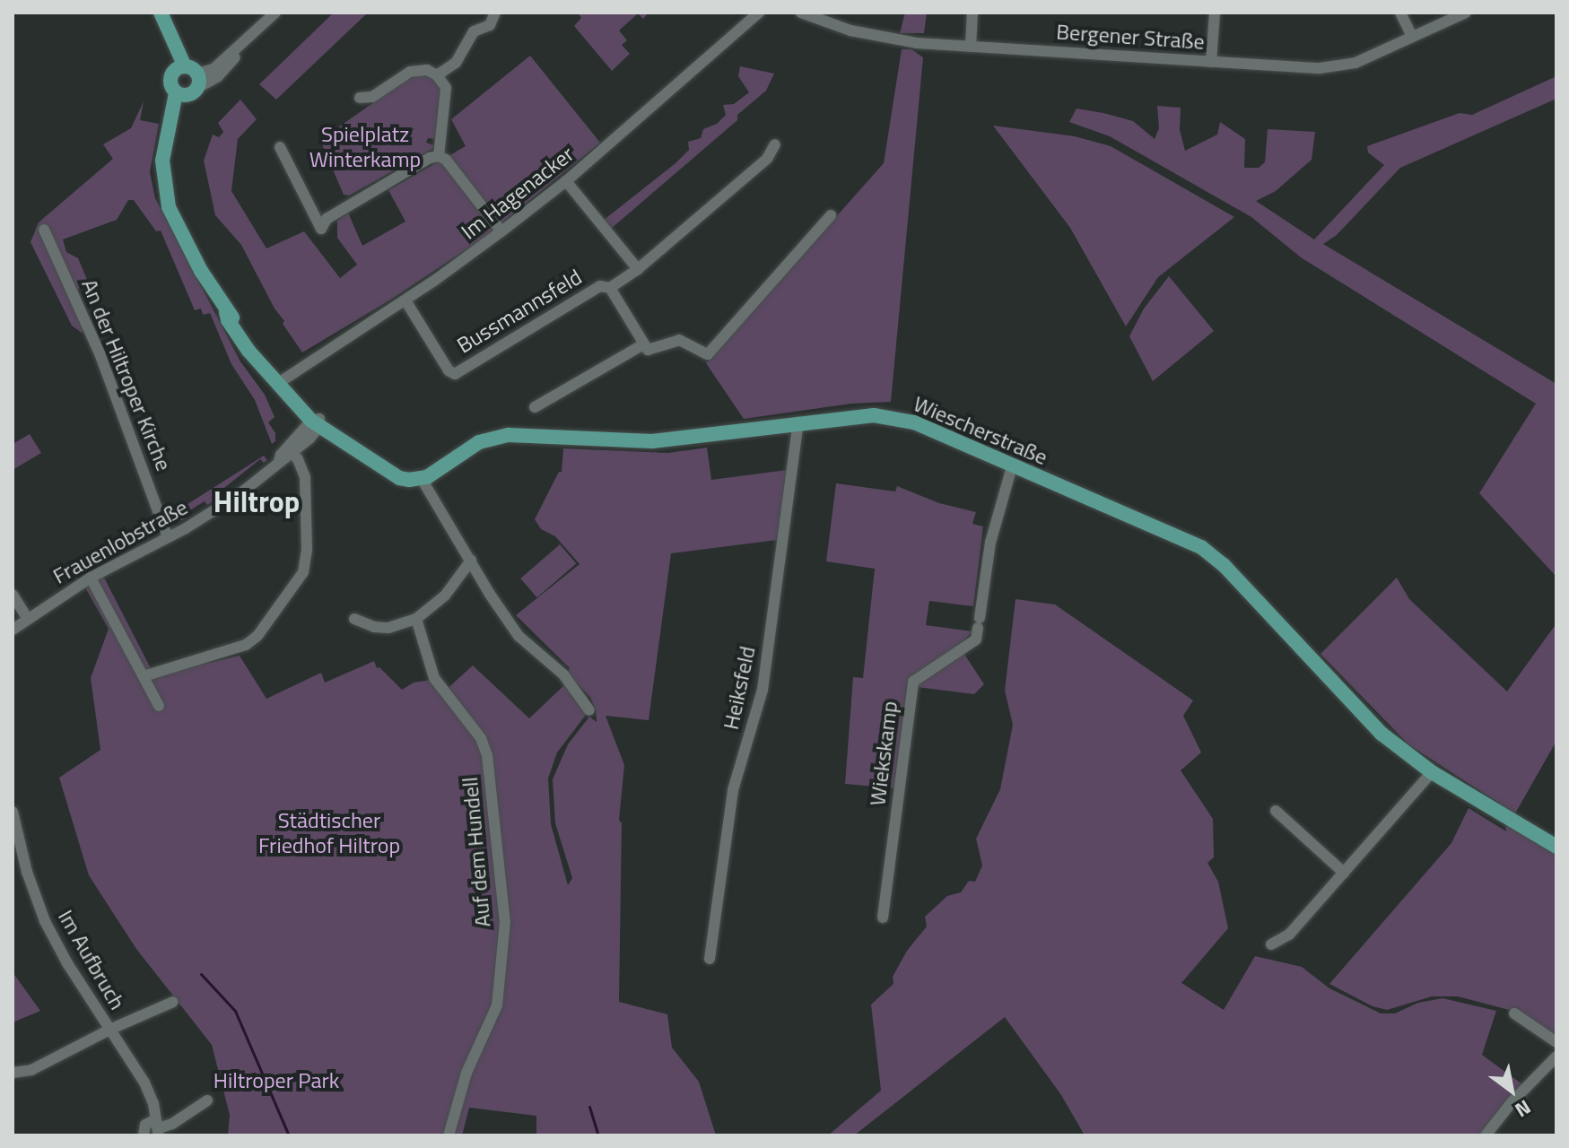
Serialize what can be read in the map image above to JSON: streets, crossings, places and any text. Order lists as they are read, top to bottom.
{
  "streets": {
    "main road": ["Wiescherstraße"],
    "street": [
      "Bergener Straße",
      "Im Hagenacker",
      "Bussmannsfeld",
      "An der Hiltroper Kirche",
      "Frauenlobstraße",
      "Heiksfeld",
      "Wiekskamp",
      "Auf dem Hundell",
      "Im Aufbruch"
    ]
  },
  "crossings": [
    ["Im Hagenacker", "Bussmannsfeld"],
    ["An der Hiltroper Kirche", "Frauenlobstraße"],
    ["Wiescherstraße", "Heiksfeld"],
    ["Wiescherstraße", "Wiekskamp"]
  ],
  "districts": ["Hiltrop"],
  "parks": ["Spielplatz Winterkamp", "Städtischer Friedhof Hiltrop", "Hiltroper Park"],
  "north": "bottom right"
}
